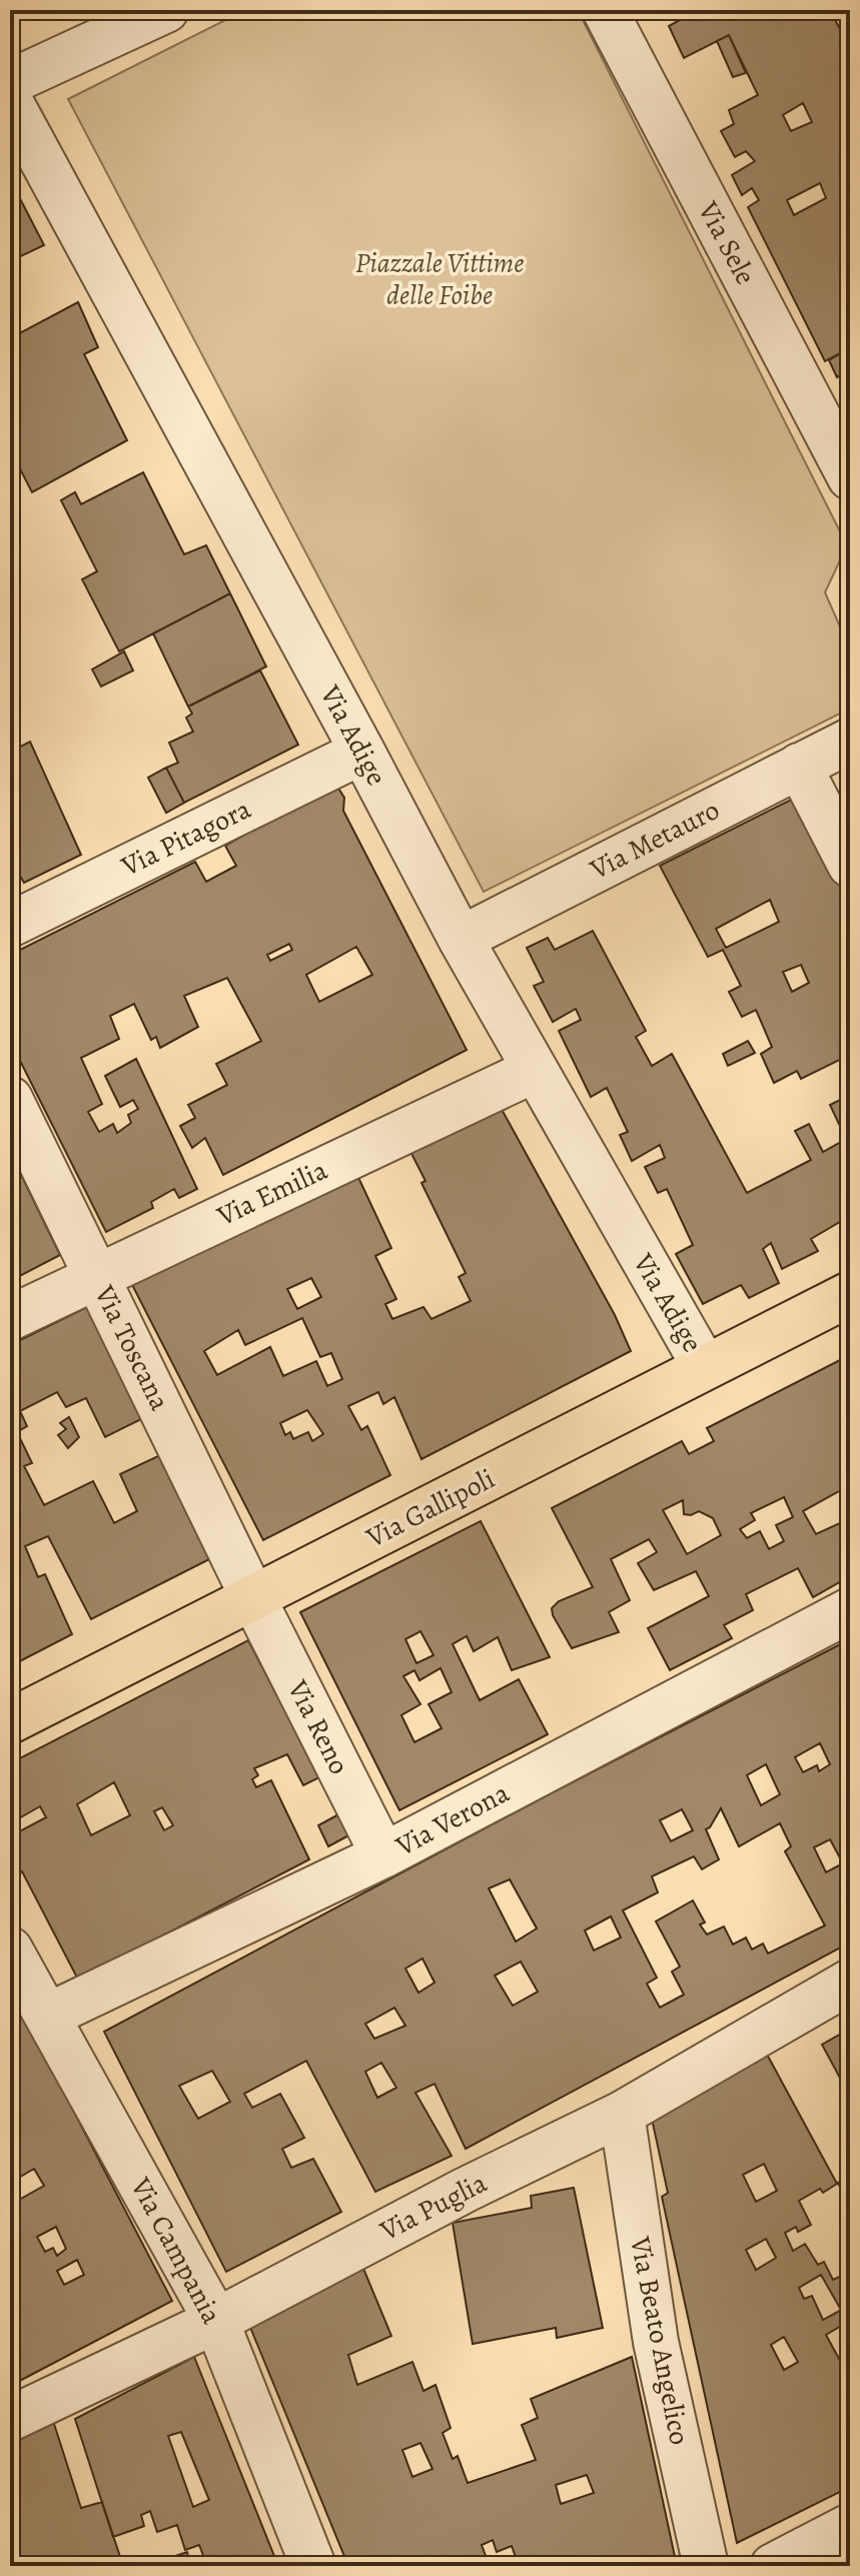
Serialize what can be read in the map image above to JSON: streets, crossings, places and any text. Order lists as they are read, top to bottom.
{
  "streets": {
    "main road": ["Via Gallipoli"],
    "street": [
      "Via Sele",
      "Via Adige",
      "Via Pitagora",
      "Via Metauro",
      "Via Emilia",
      "Via Toscana",
      "Via Reno",
      "Via Verona",
      "Via Puglia",
      "Via Campania",
      "Via Beato Angelico"
    ]
  },
  "crossings": [
    ["Via Adige", "Via Pitagora"],
    ["Via Adige", "Via Metauro"],
    ["Via Adige", "Via Emilia"],
    ["Via Adige", "Via Gallipoli"],
    ["Via Emilia", "Via Toscana"],
    ["Via Toscana", "Via Gallipoli"],
    ["Via Toscana", "Via Reno"],
    ["Via Gallipoli", "Via Reno"],
    ["Via Reno", "Via Verona"],
    ["Via Verona", "Via Campania"],
    ["Via Puglia", "Via Campania"],
    ["Via Puglia", "Via Beato Angelico"]
  ],
  "parks": ["Piazzale Vittime delle Foibe"]
}
